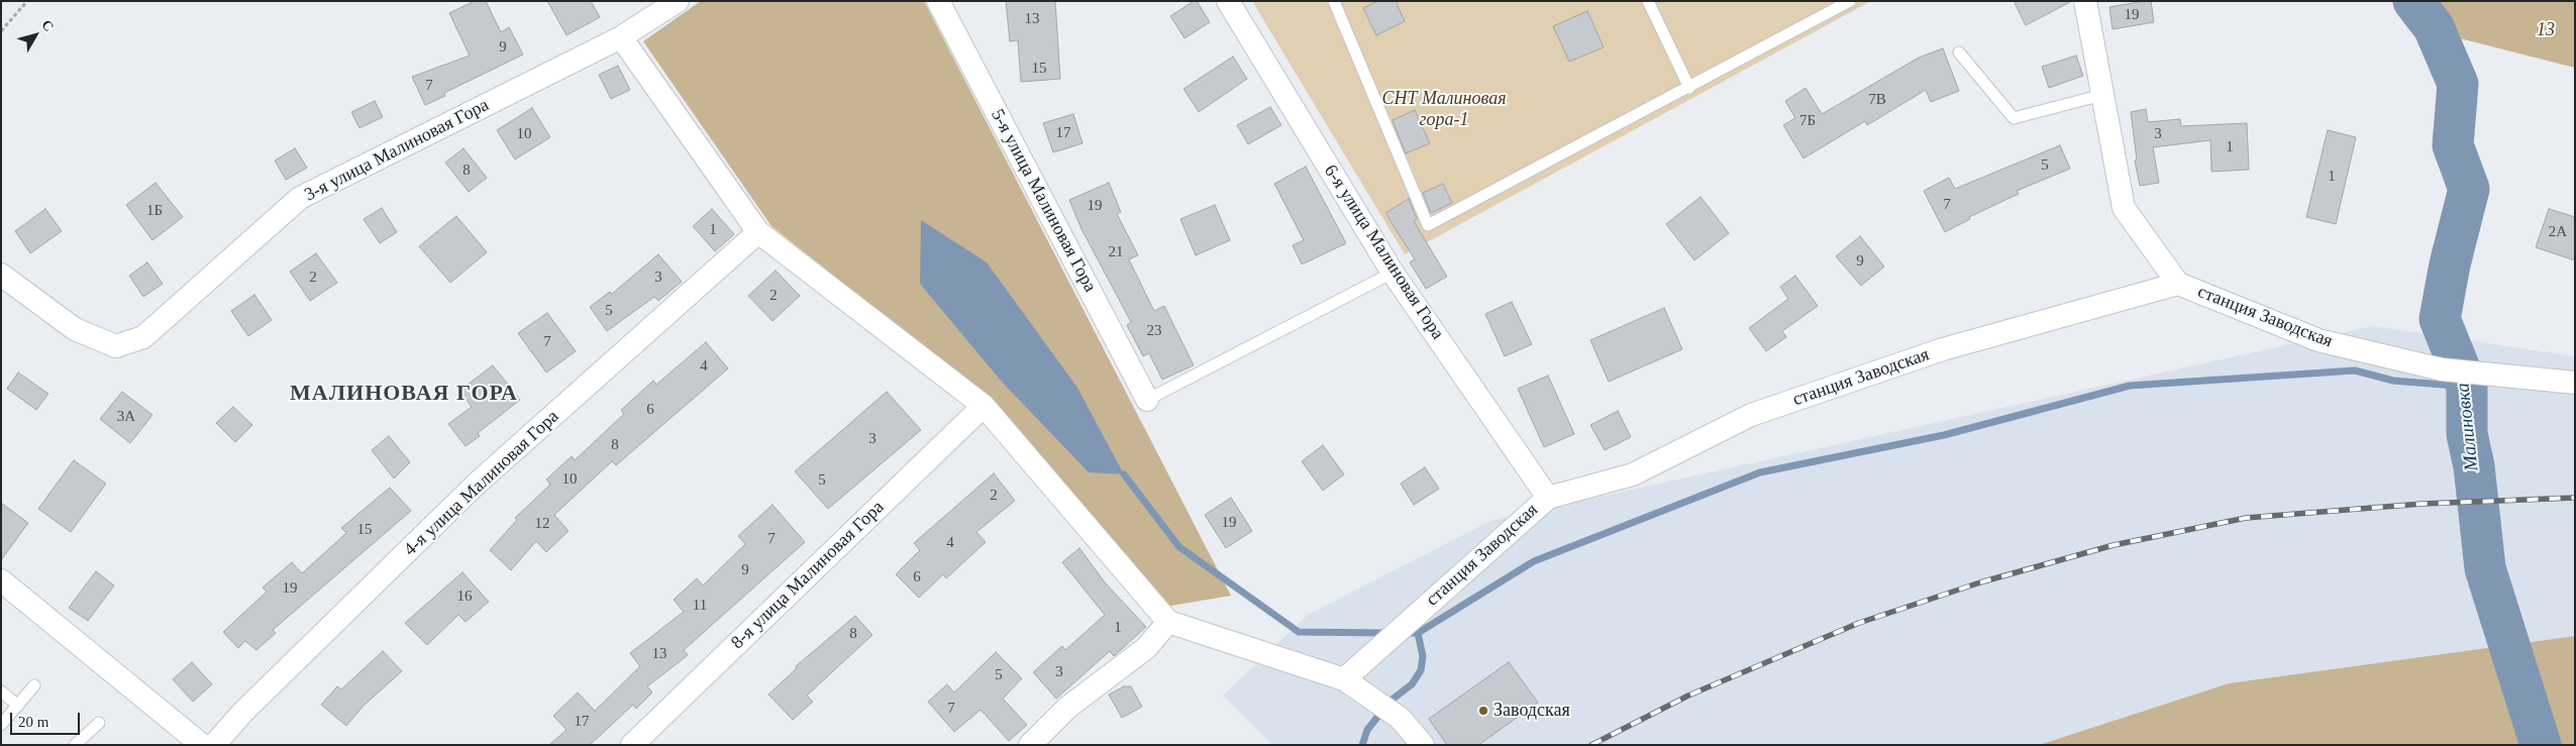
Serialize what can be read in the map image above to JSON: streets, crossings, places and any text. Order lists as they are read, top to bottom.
{
  "streets": {
    "street": [
      "3-я улица Малиновая Гора",
      "5-я улица Малиновая Гора",
      "6-я улица Малиновая Гора",
      "станция Заводская",
      "4-я улица Малиновая Гора",
      "8-я улица Малиновая Гора"
    ]
  },
  "crossings": [
    ["6-я улица Малиновая Гора", "станция Заводская"]
  ],
  "districts": ["МАЛИНОВАЯ ГОРА"],
  "water": ["Малиновка"],
  "parks": ["13", "СНТ Малиновая гора-1"],
  "places": ["Заводская"],
  "house_numbers": [
    "19",
    "13",
    "9",
    "15",
    "7",
    "7В",
    "7Б",
    "17",
    "10",
    "3",
    "1",
    "5",
    "8",
    "1",
    "7",
    "19",
    "1Б",
    "1",
    "2А",
    "21",
    "9",
    "2",
    "3",
    "2",
    "5",
    "23",
    "7",
    "4",
    "6",
    "3А",
    "3",
    "8",
    "10",
    "5",
    "2",
    "19",
    "12",
    "15",
    "7",
    "4",
    "9",
    "6",
    "19",
    "16",
    "11",
    "1",
    "8",
    "13",
    "3",
    "5",
    "7",
    "17"
  ],
  "scale_bar": "20 m",
  "north": "top right"
}
